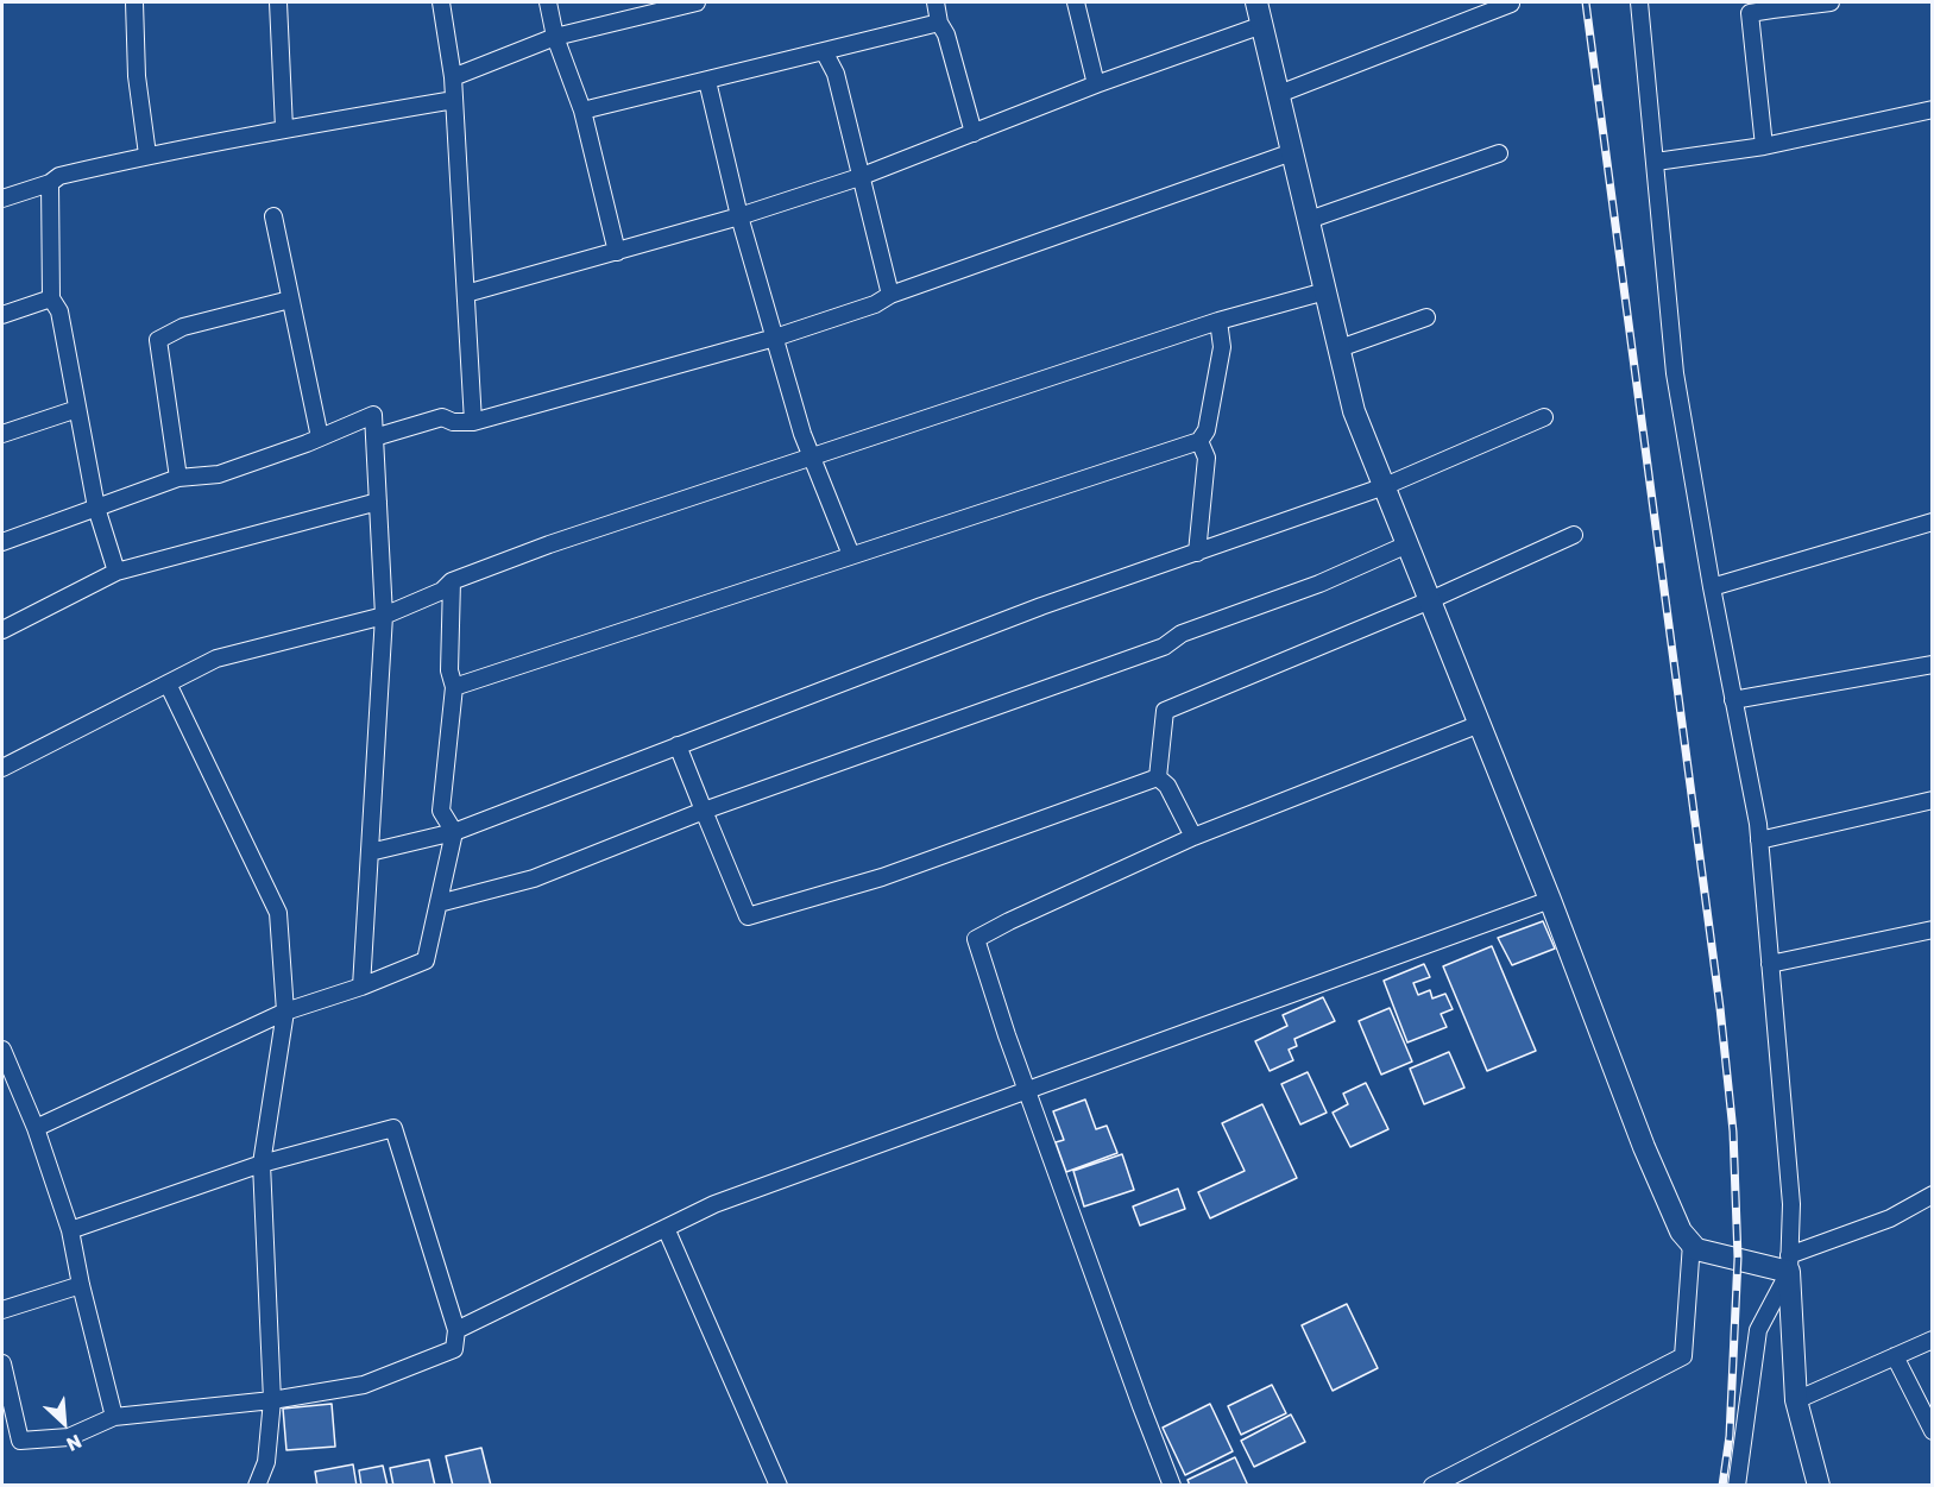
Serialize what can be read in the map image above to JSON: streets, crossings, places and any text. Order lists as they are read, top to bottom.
{
  "north": "bottom right"
}
